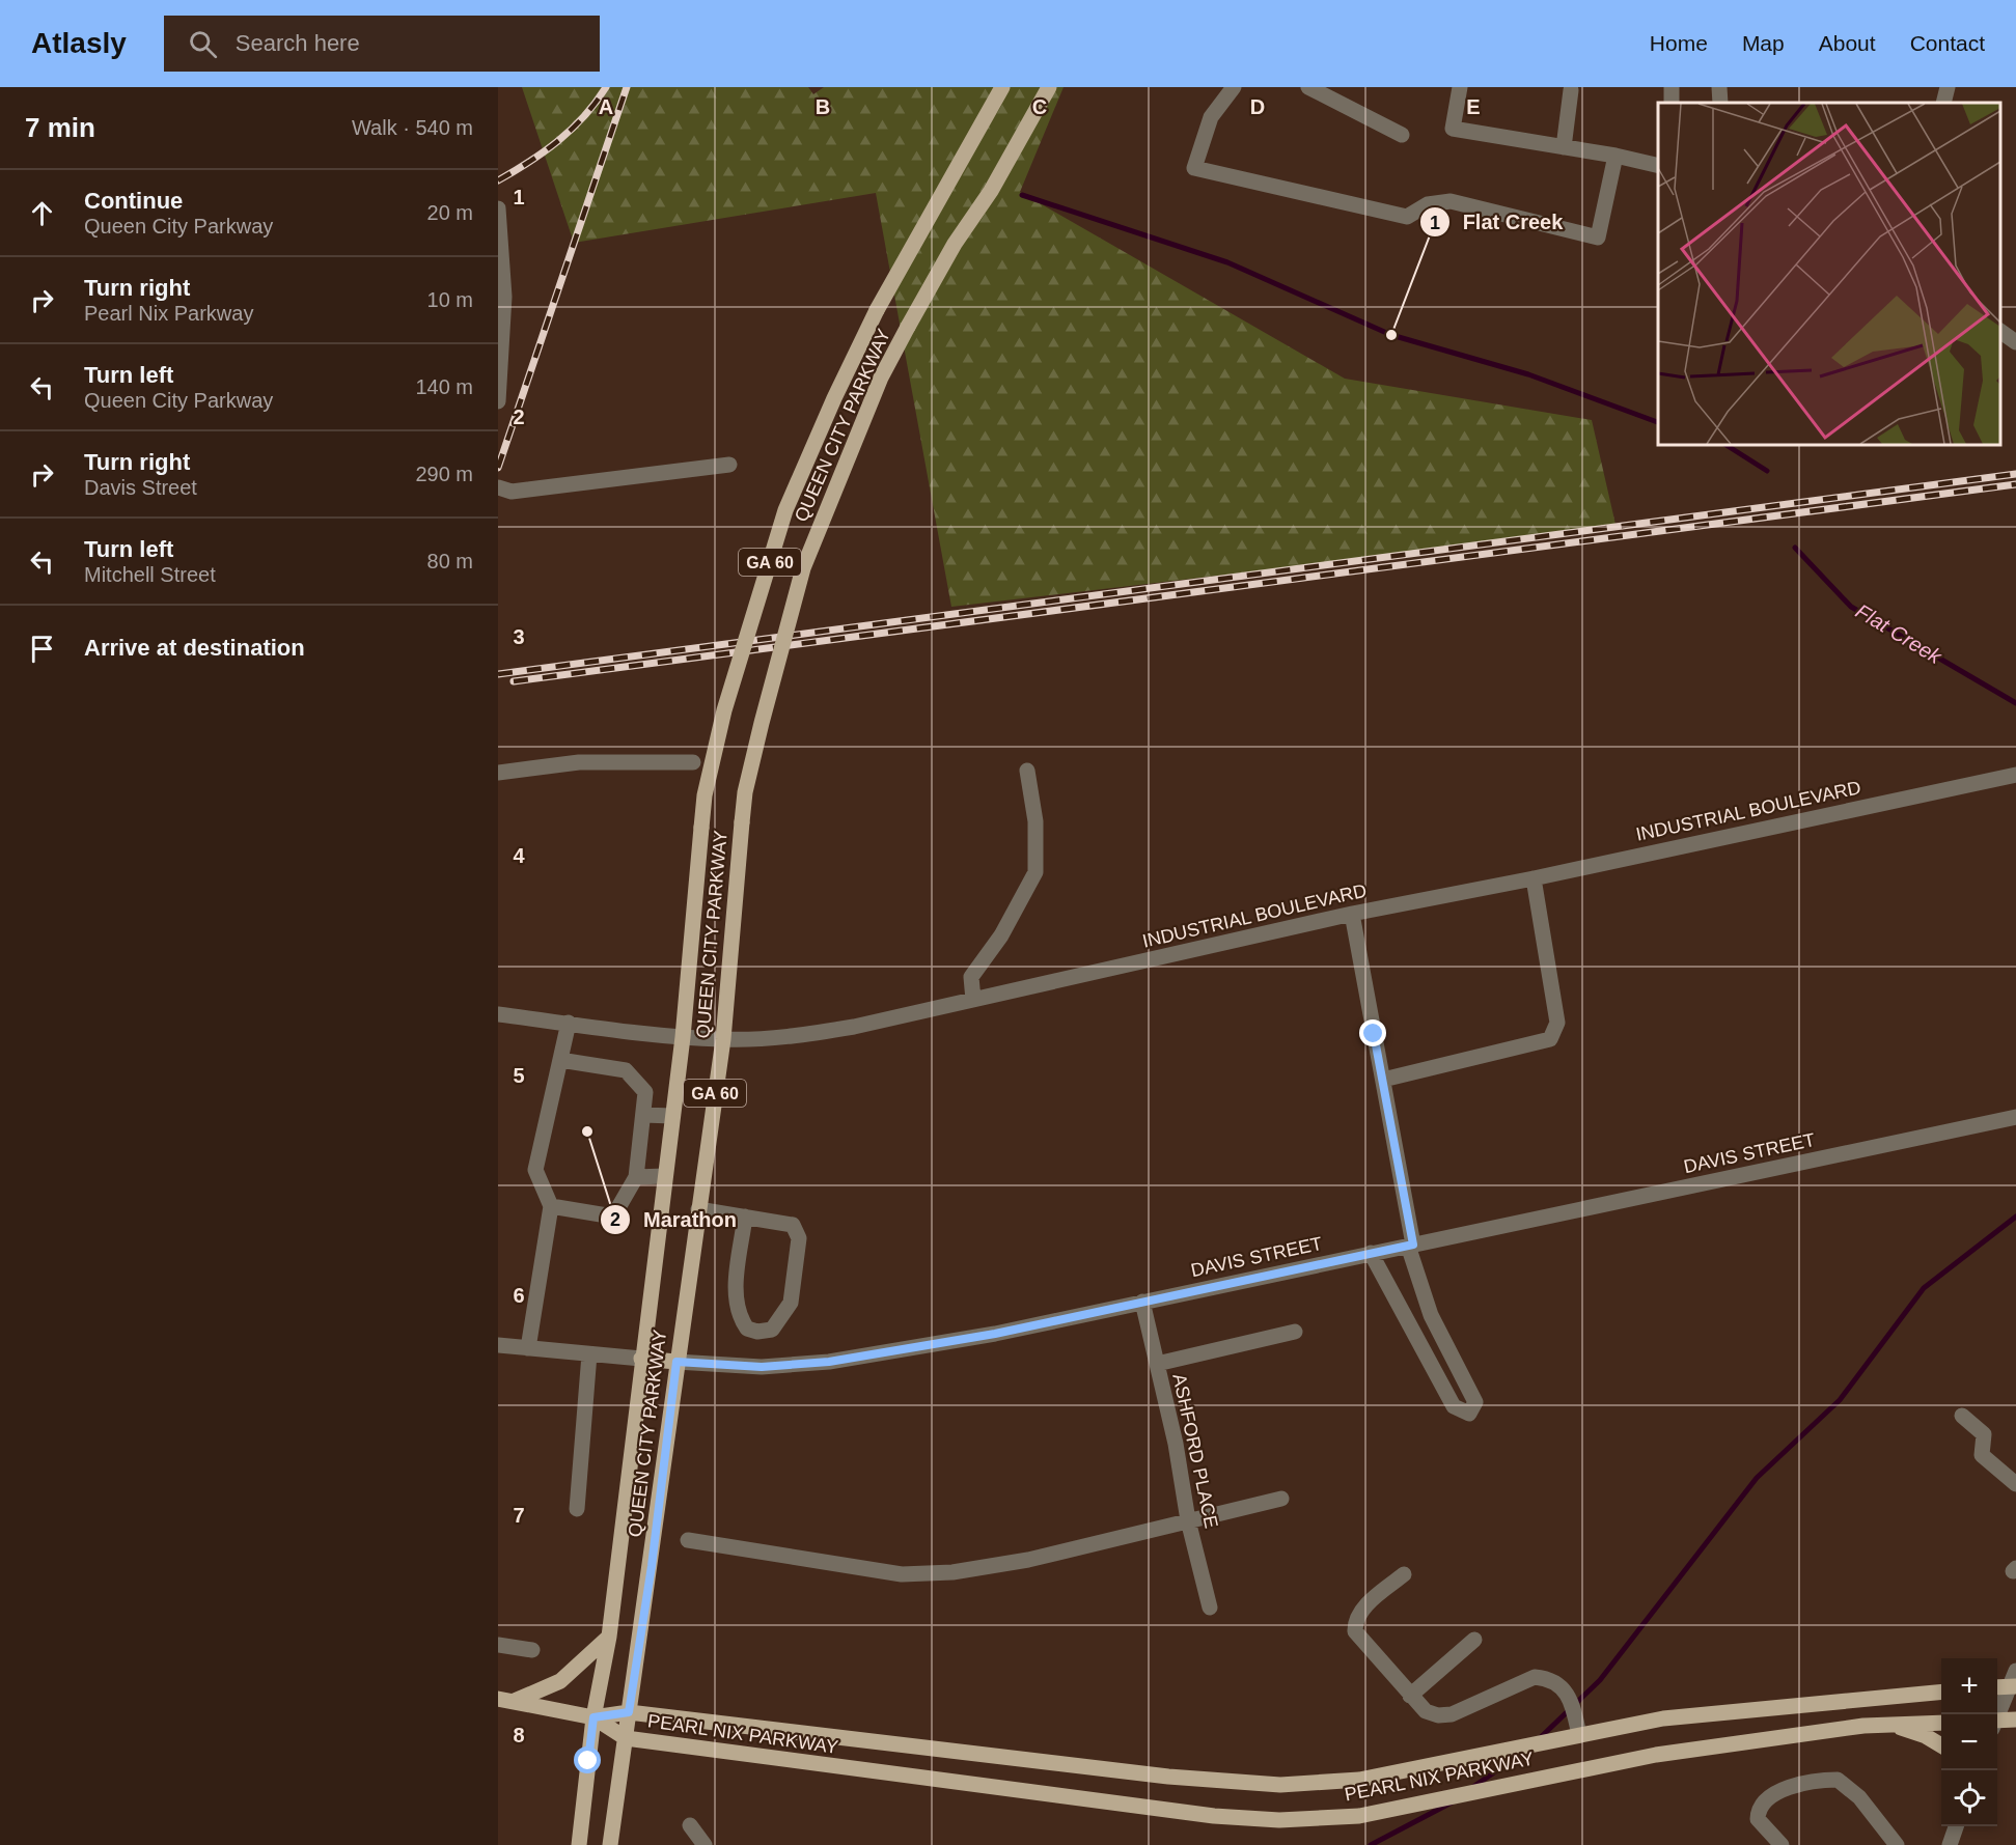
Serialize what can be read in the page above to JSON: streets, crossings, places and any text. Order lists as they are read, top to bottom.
{
  "streets": {
    "main road": [
      "QUEEN CITY PARKWAY",
      "GA 60",
      "DAVIS STREET",
      "PEARL NIX PARKWAY"
    ],
    "street": ["INDUSTRIAL BOULEVARD", "ASHFORD PLACE"]
  },
  "crossings": [
    ["QUEEN CITY PARKWAY", "INDUSTRIAL BOULEVARD"],
    ["QUEEN CITY PARKWAY", "DAVIS STREET"],
    ["QUEEN CITY PARKWAY", "PEARL NIX PARKWAY"],
    ["DAVIS STREET", "ASHFORD PLACE"]
  ],
  "water": ["Flat Creek"],
  "places": ["Flat Creek", "Marathon"],
  "page": {
    "header": "Atlasly",
    "search": "Search here",
    "nav": [
      "Home",
      "Map",
      "About",
      "Contact"
    ],
    "heading": ["7 min", "Walk · 540 m"],
    "list": [
      ["Continue", "Queen City Parkway", "20 m"],
      ["Turn right", "Pearl Nix Parkway", "10 m"],
      ["Turn left", "Queen City Parkway", "140 m"],
      ["Turn right", "Davis Street", "290 m"],
      ["Turn left", "Mitchell Street", "80 m"],
      "Arrive at destination"
    ],
    "map_buttons": ["+", "−"]
  },
  "grid": {
    "columns": [
      "A",
      "B",
      "C",
      "D",
      "E"
    ],
    "rows": [
      "1",
      "2",
      "3",
      "4",
      "5",
      "6",
      "7",
      "8"
    ]
  }
}
